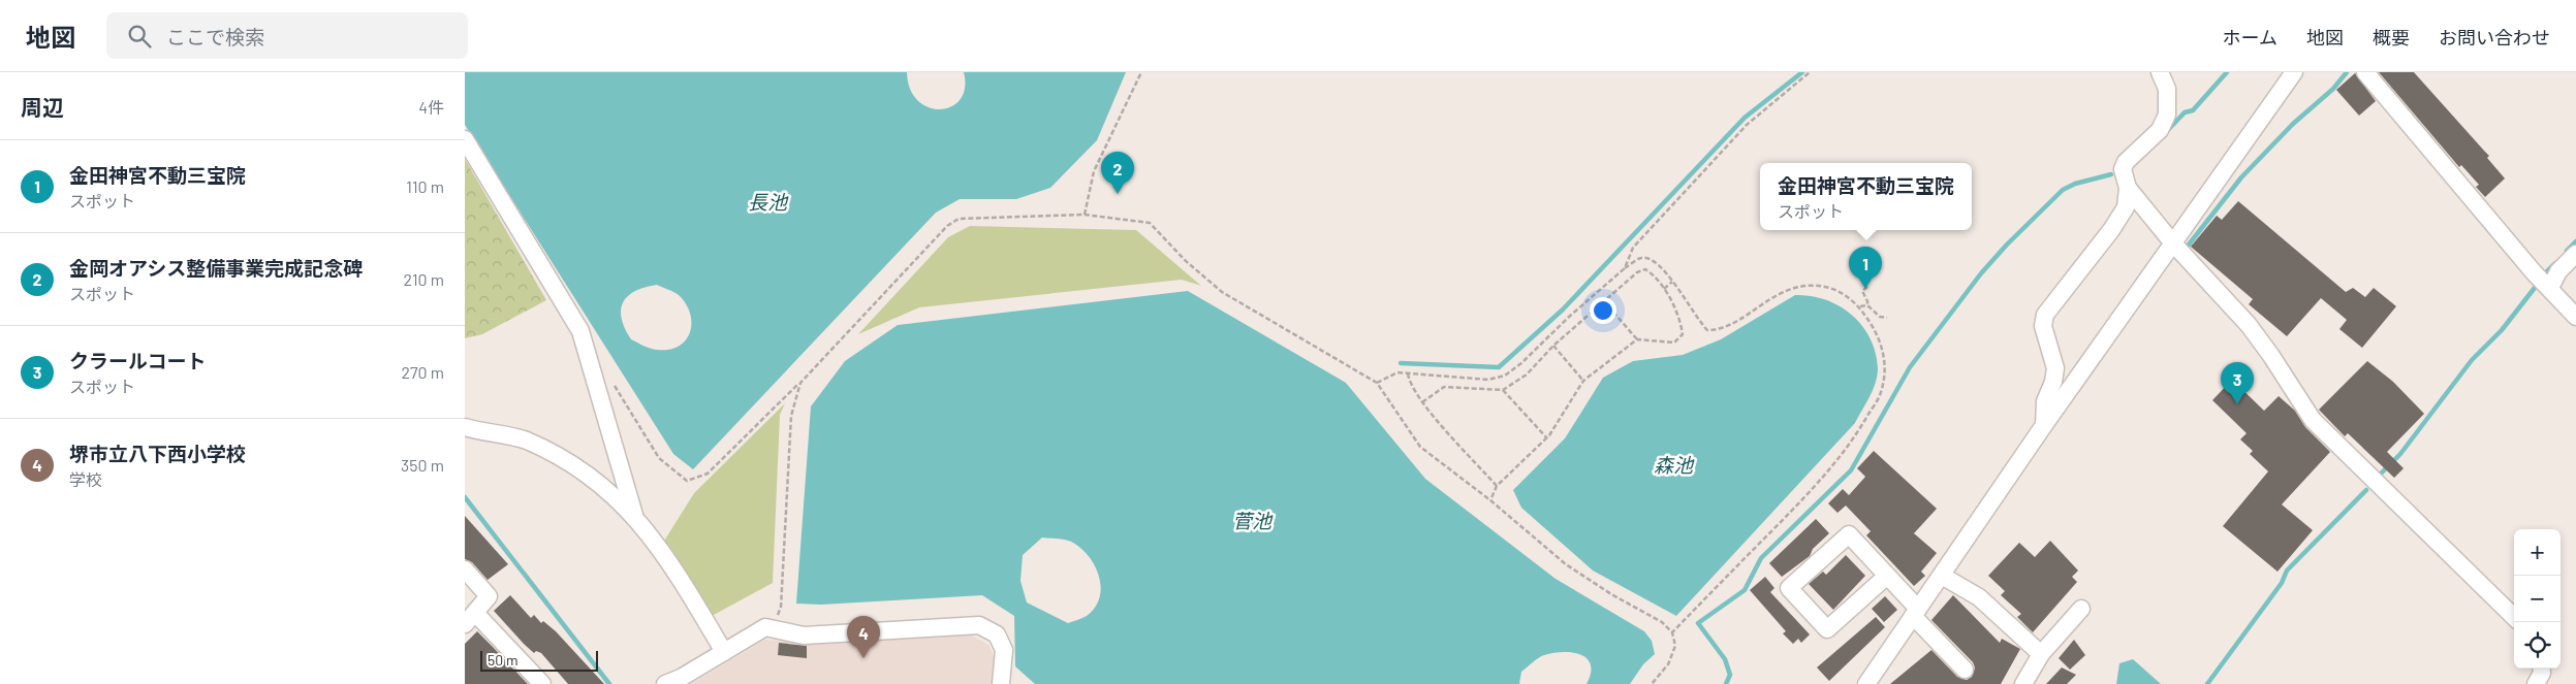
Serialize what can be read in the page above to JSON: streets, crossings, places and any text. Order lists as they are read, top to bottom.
{
  "water": ["長池", "森池", "菅池"],
  "scale_bar": "50 m",
  "page": {
    "header": "地図",
    "search": "ここで検索",
    "nav": [
      "ホーム",
      "地図",
      "概要",
      "お問い合わせ"
    ],
    "heading": ["周辺", "4件"],
    "list": [
      {
        "mark": "1",
        "name": "金田神宮不動三宝院",
        "note": "スポット",
        "value": "110 m"
      },
      {
        "mark": "2",
        "name": "金岡オアシス整備事業完成記念碑",
        "note": "スポット",
        "value": "210 m"
      },
      {
        "mark": "3",
        "name": "クラールコート",
        "note": "スポット",
        "value": "270 m"
      },
      {
        "mark": "4",
        "name": "堺市立八下西小学校",
        "note": "学校",
        "value": "350 m"
      }
    ],
    "pins": [
      "2",
      "1",
      "3",
      "4"
    ],
    "popup": ["金田神宮不動三宝院", "スポット"],
    "map_buttons": ["+", "−"],
    "scale": "50 m"
  }
}
